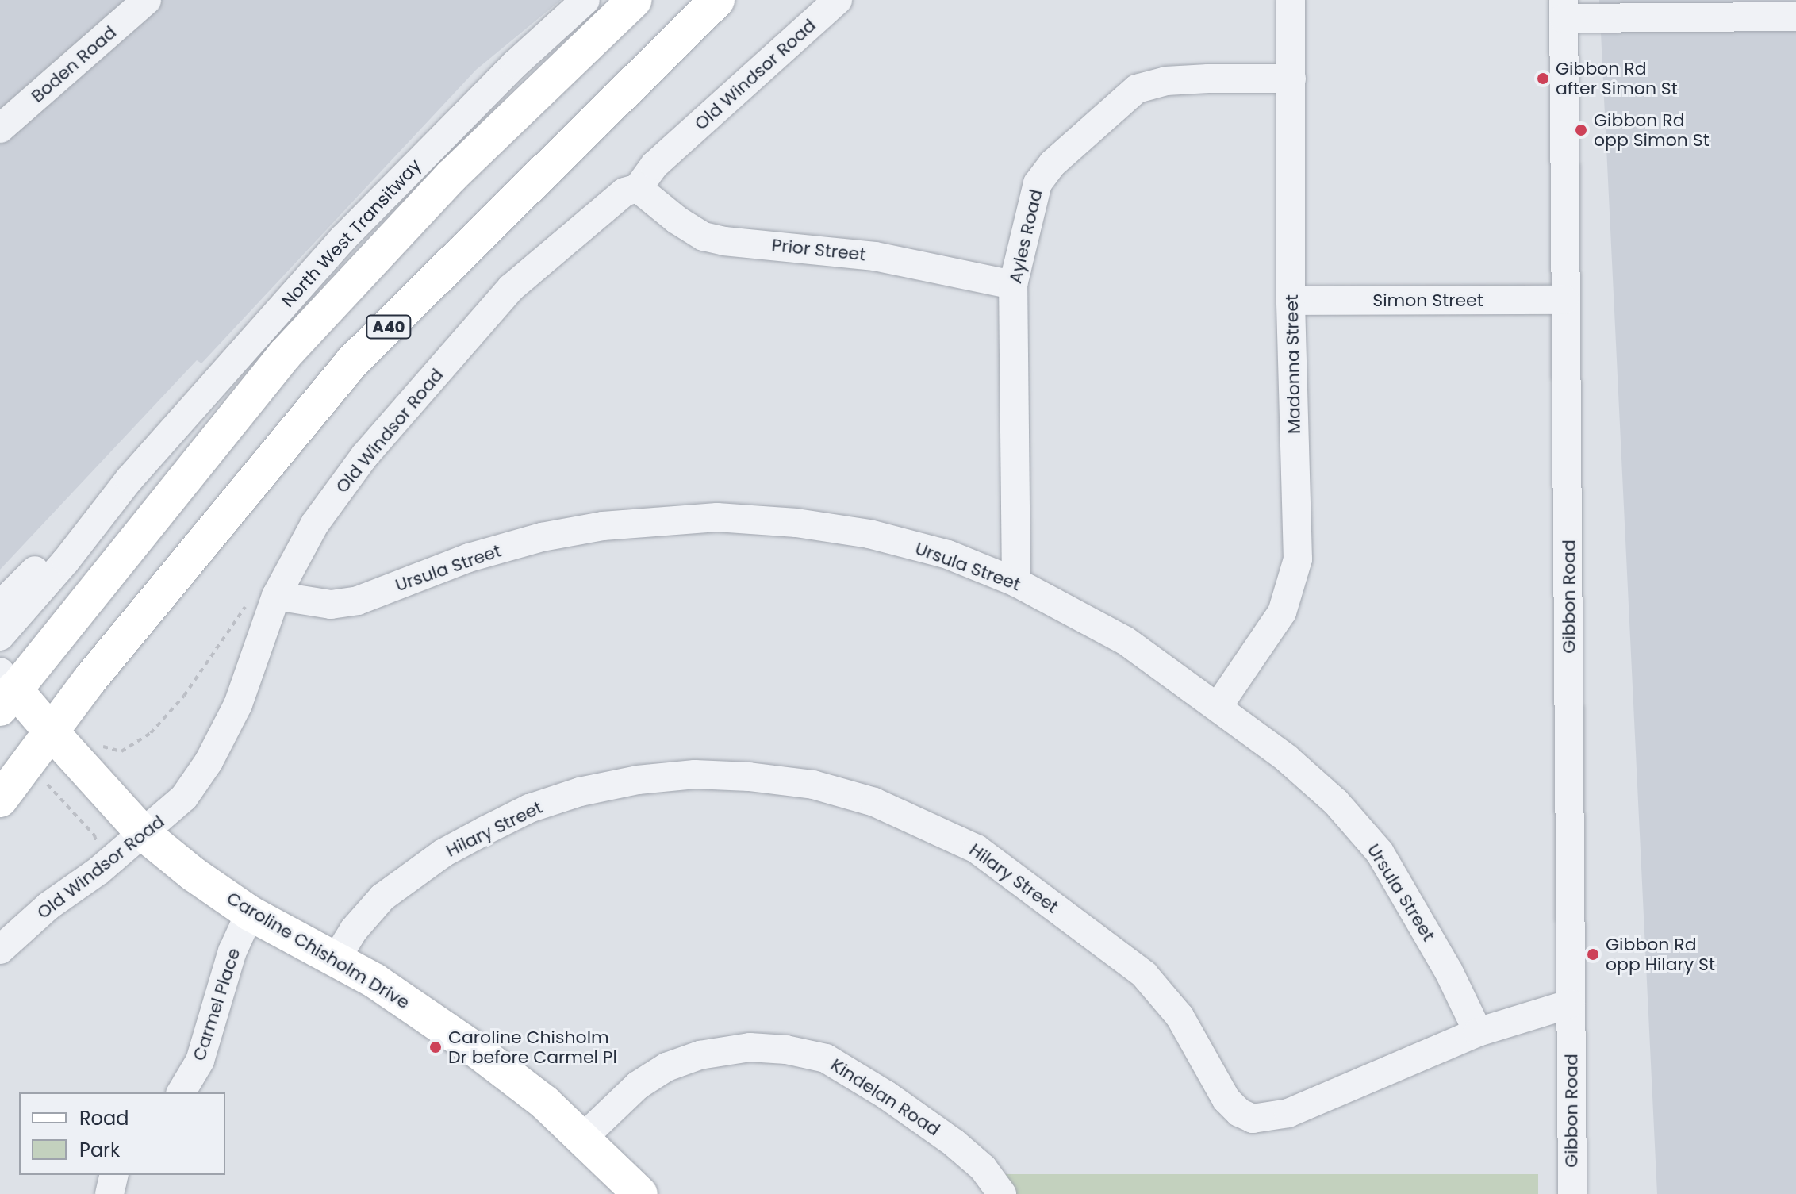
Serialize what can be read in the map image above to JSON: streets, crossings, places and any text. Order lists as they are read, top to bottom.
{
  "streets": {
    "main road": ["A40", "Caroline Chisholm Drive"],
    "street": [
      "Boden Road",
      "Old Windsor Road",
      "North West Transitway",
      "Ayles Road",
      "Prior Street",
      "Simon Street",
      "Madonna Street",
      "Ursula Street",
      "Gibbon Road",
      "Hilary Street",
      "Carmel Place",
      "Kindelan Road"
    ]
  },
  "crossings": [
    ["Old Windsor Road", "Prior Street"],
    ["Old Windsor Road", "Ursula Street"],
    ["Old Windsor Road", "Caroline Chisholm Drive"],
    ["Ayles Road", "Prior Street"],
    ["Ayles Road", "Madonna Street"],
    ["Ayles Road", "Ursula Street"],
    ["Simon Street", "Madonna Street"],
    ["Simon Street", "Gibbon Road"],
    ["A40", "Caroline Chisholm Drive"],
    ["Madonna Street", "Ursula Street"],
    ["Ursula Street", "Hilary Street"],
    ["Gibbon Road", "Hilary Street"],
    ["Hilary Street", "Caroline Chisholm Drive"],
    ["Caroline Chisholm Drive", "Carmel Place"],
    ["Caroline Chisholm Drive", "Kindelan Road"]
  ],
  "places": [
    "Gibbon Rd after Simon St",
    "Gibbon Rd opp Simon St",
    "Gibbon Rd opp Hilary St",
    "Caroline Chisholm Dr before Carmel Pl"
  ],
  "legend": ["Road", "Park"]
}
